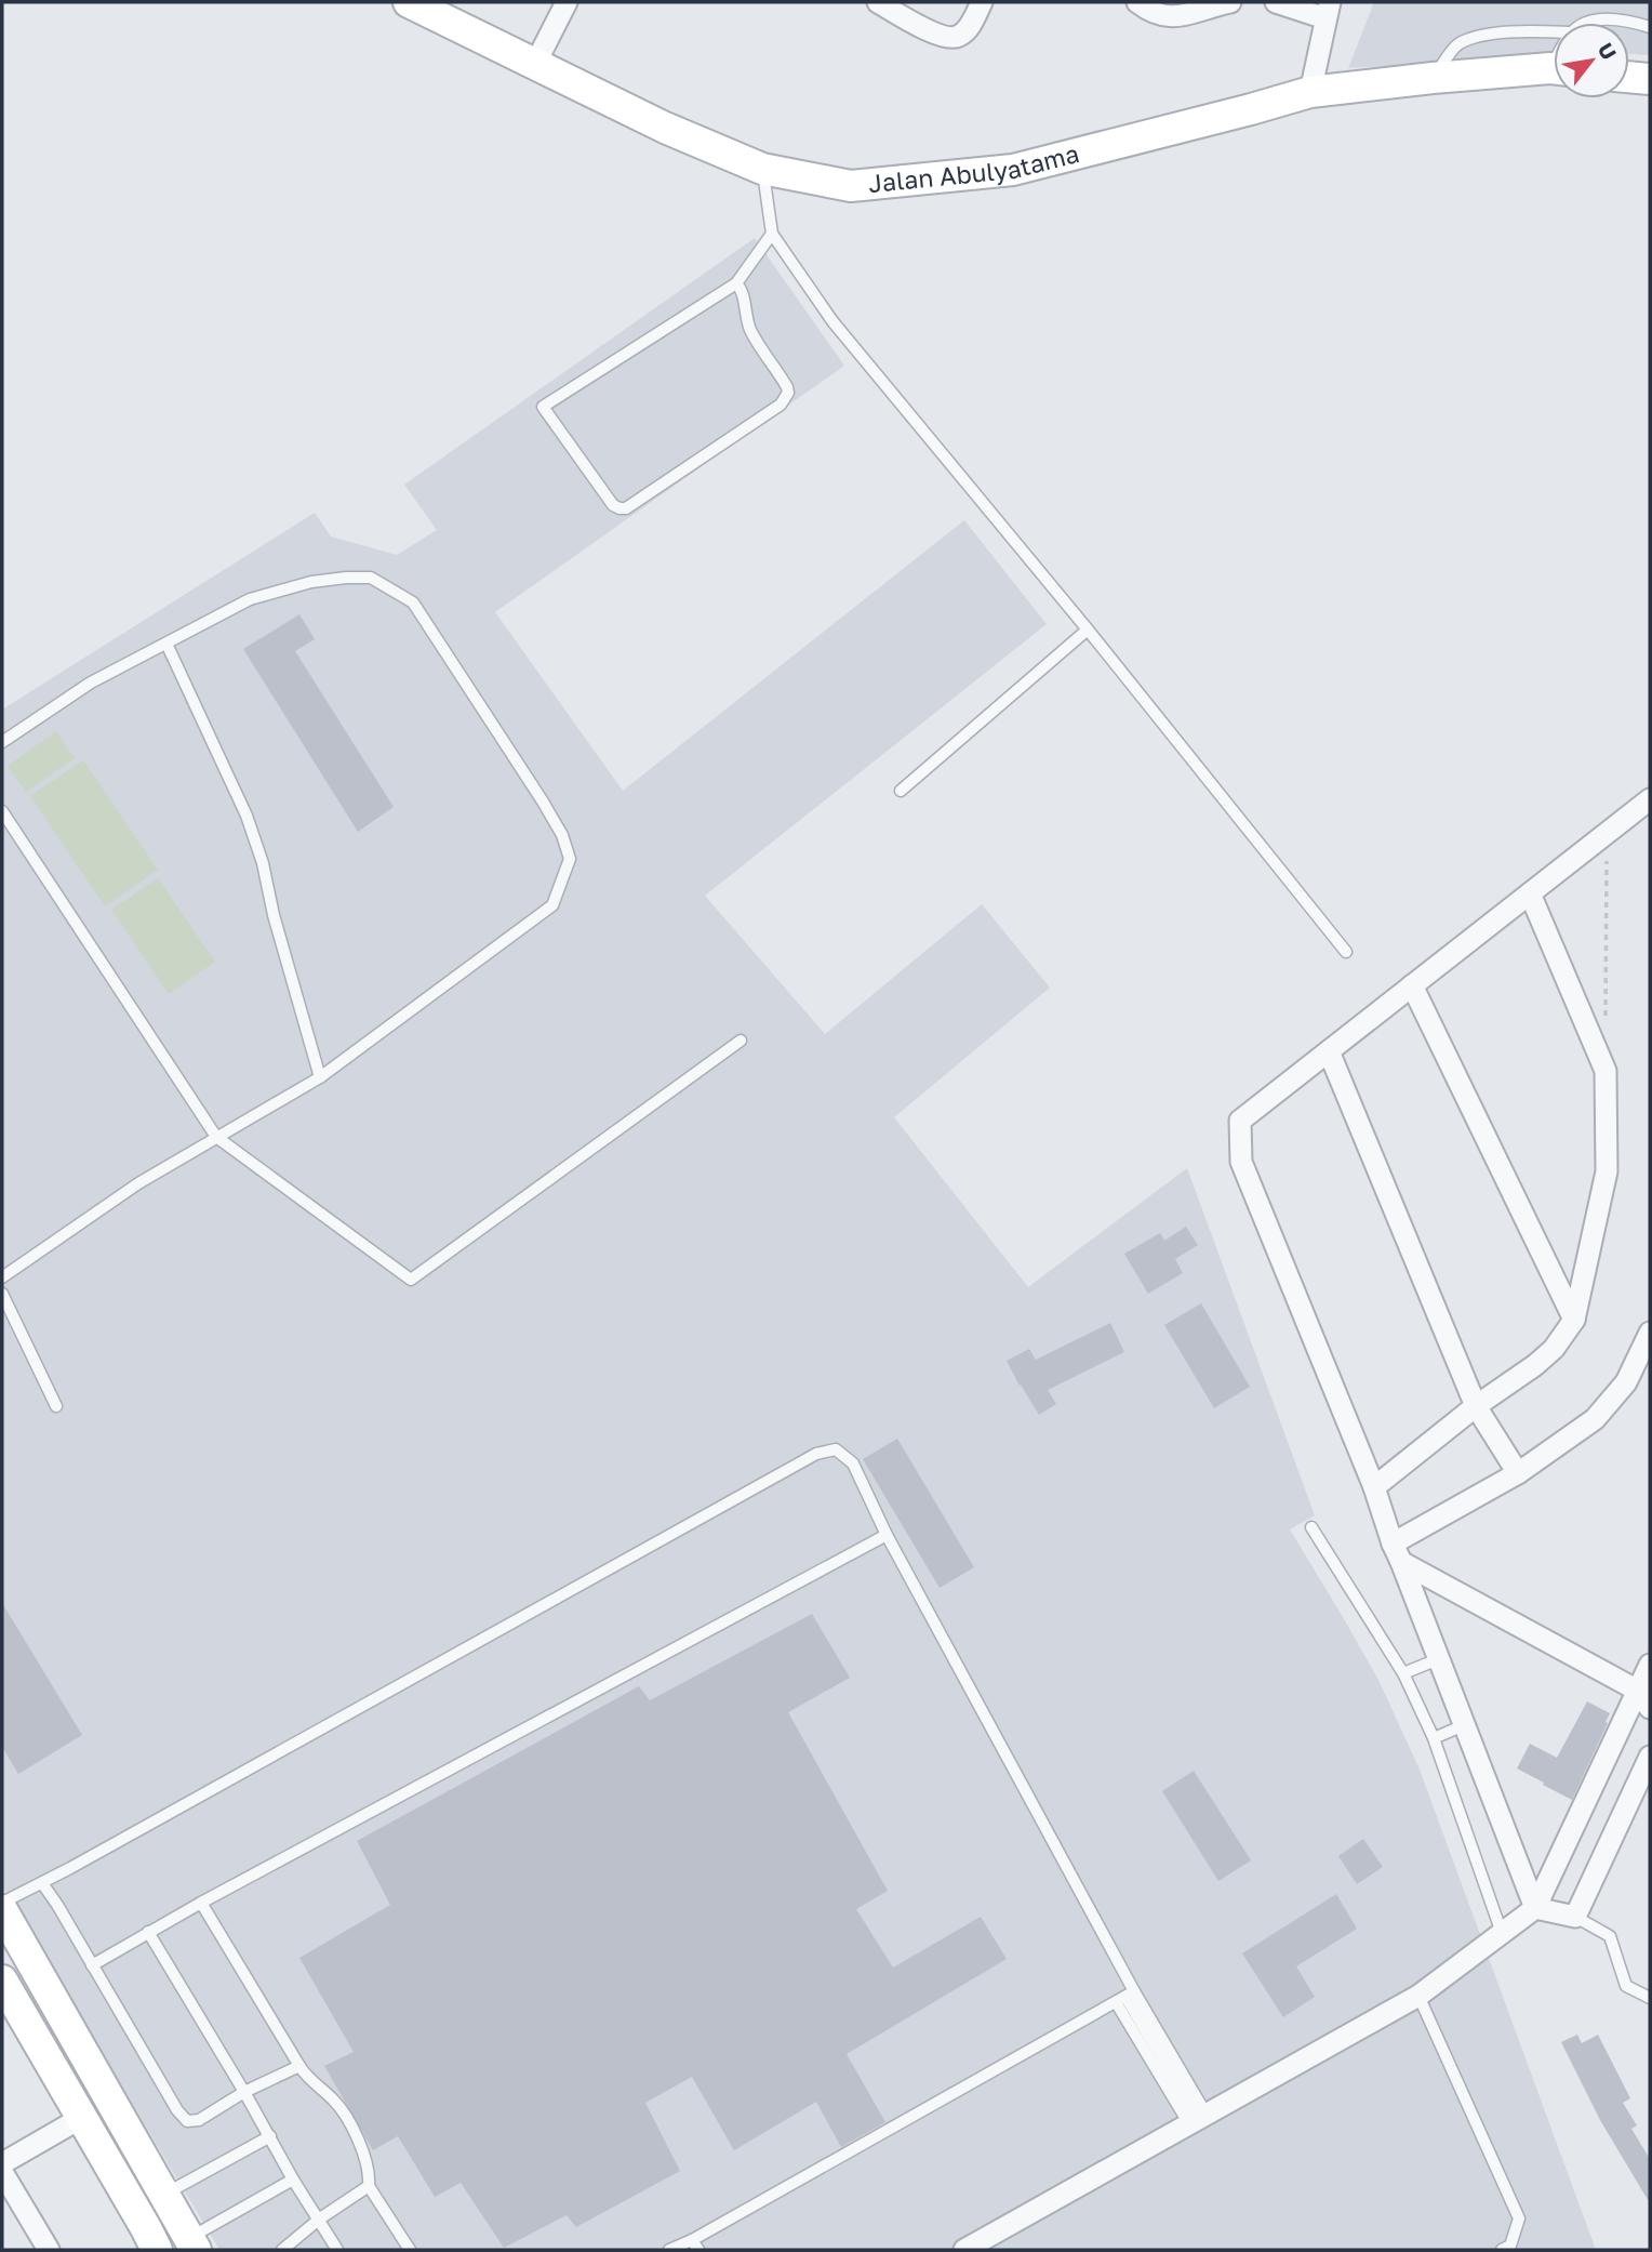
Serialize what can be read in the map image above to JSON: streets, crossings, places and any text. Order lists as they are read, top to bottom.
{
  "streets": {
    "main road": ["Jalan Abulyatama"]
  },
  "north": "top right"
}
